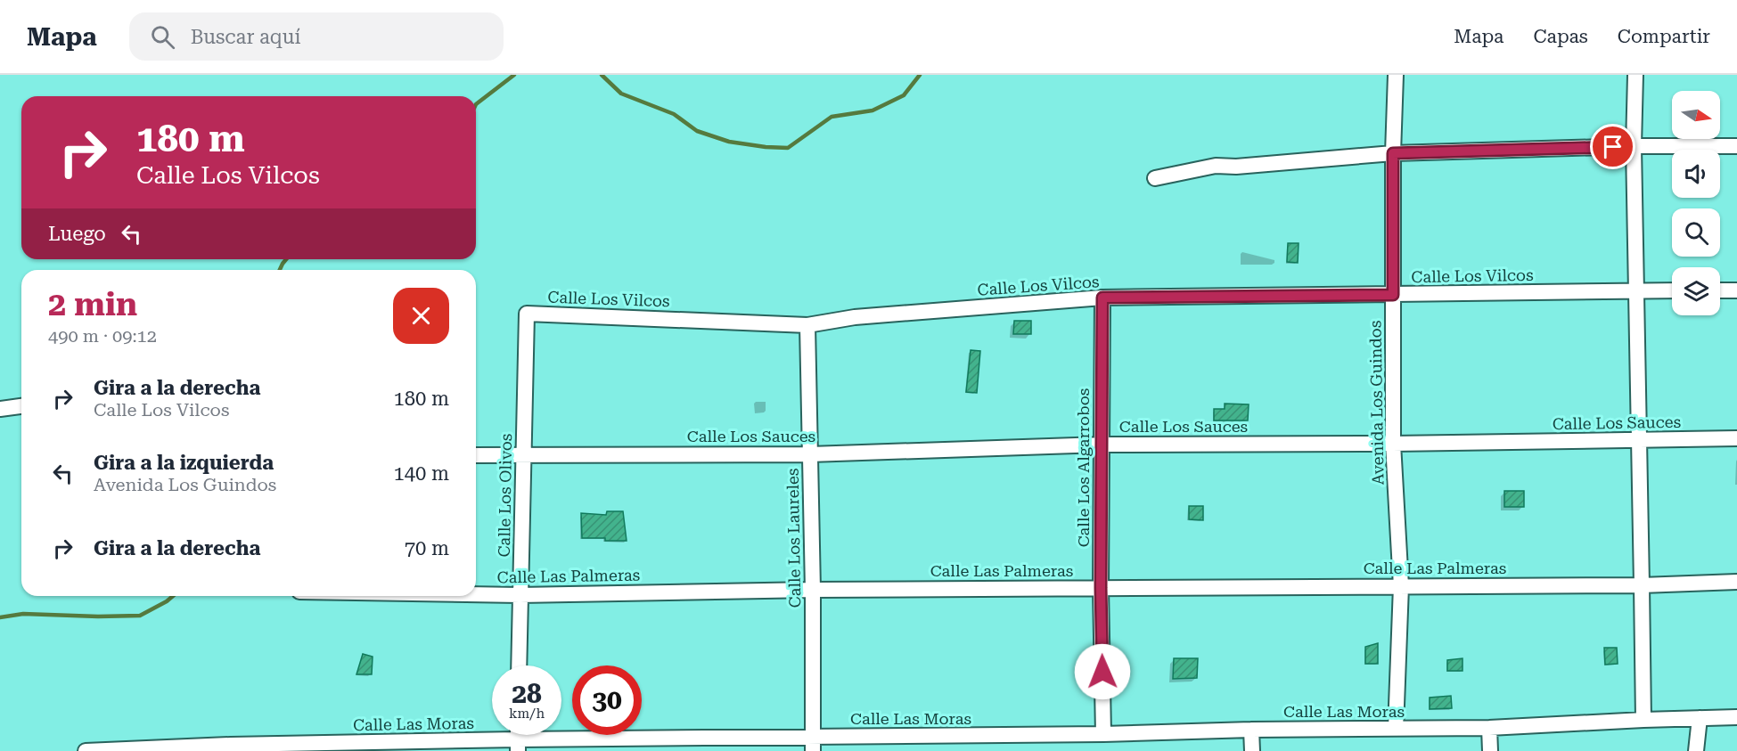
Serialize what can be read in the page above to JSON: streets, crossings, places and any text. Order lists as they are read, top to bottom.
{
  "streets": {
    "street": [
      "Calle Los Vilcos",
      "Avenida Los Guindos",
      "Calle Los Sauces",
      "Calle Los Algarrobos",
      "Calle Los Olivos",
      "Calle Los Laureles",
      "Calle Las Palmeras",
      "Calle Las Moras"
    ]
  },
  "crossings": [
    ["Calle Los Vilcos", "Avenida Los Guindos"],
    ["Calle Los Vilcos", "Calle Los Algarrobos"],
    ["Calle Los Vilcos", "Calle Los Olivos"],
    ["Calle Los Vilcos", "Calle Los Laureles"],
    ["Avenida Los Guindos", "Calle Los Sauces"],
    ["Avenida Los Guindos", "Calle Las Palmeras"],
    ["Avenida Los Guindos", "Calle Las Moras"],
    ["Calle Los Sauces", "Calle Los Algarrobos"],
    ["Calle Los Sauces", "Calle Los Olivos"],
    ["Calle Los Sauces", "Calle Los Laureles"],
    ["Calle Los Algarrobos", "Calle Las Palmeras"],
    ["Calle Los Algarrobos", "Calle Las Moras"],
    ["Calle Los Olivos", "Calle Las Palmeras"],
    ["Calle Los Laureles", "Calle Las Palmeras"],
    ["Calle Los Laureles", "Calle Las Moras"]
  ],
  "north": "right",
  "page": {
    "header": "Mapa",
    "search": "Buscar aquí",
    "nav": ["Mapa", "Capas", "Compartir"],
    "turn": ["180 m", "Calle Los Vilcos"],
    "then": "Luego",
    "heading": ["2 min", "490 m · 09:12"],
    "list": [
      {
        "name": "Gira a la derecha",
        "note": "Calle Los Vilcos",
        "value": "180 m"
      },
      {
        "name": "Gira a la izquierda",
        "note": "Avenida Los Guindos",
        "value": "140 m"
      },
      {
        "name": "Gira a la derecha",
        "value": "70 m"
      }
    ],
    "speed": "28 km/h",
    "limit": "30"
  }
}
